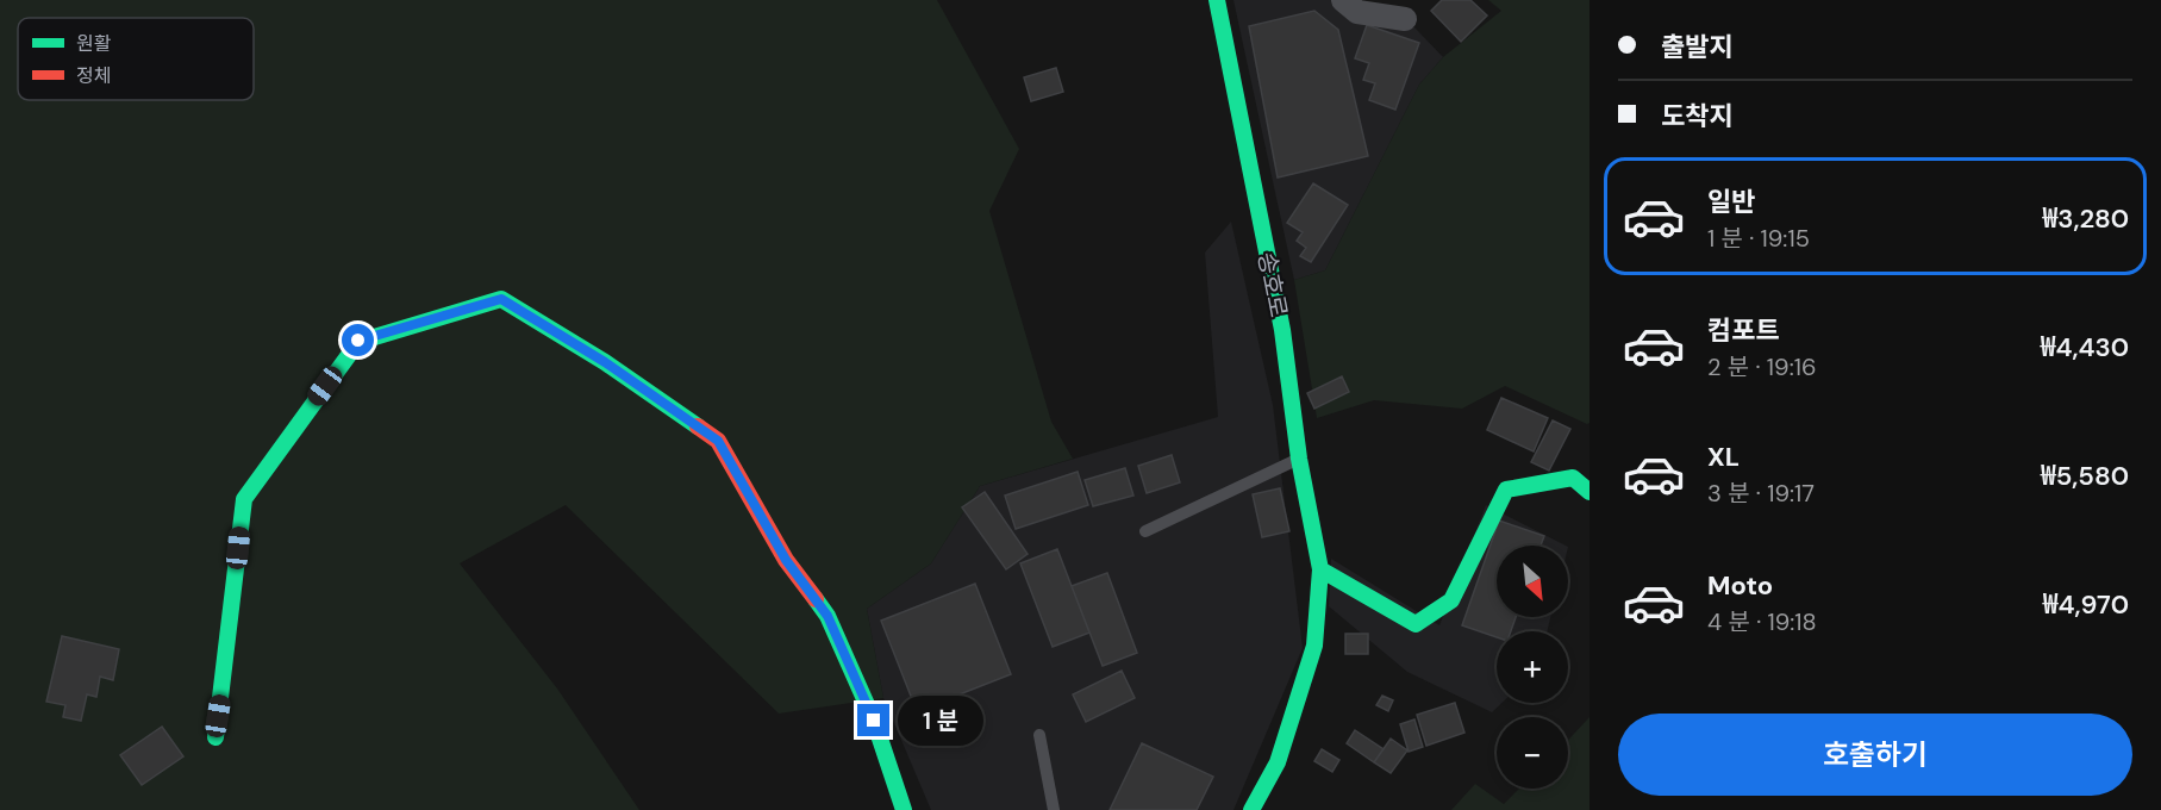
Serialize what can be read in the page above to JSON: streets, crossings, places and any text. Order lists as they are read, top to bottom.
{
  "streets": {
    "street": ["송호로"]
  },
  "legend": ["원활", "정체"],
  "north": "bottom right",
  "page": {
    "banner": ["출발지", "도착지"],
    "list": [
      {
        "name": "일반",
        "note": "1 분 · 19:15",
        "value": "₩3,280"
      },
      {
        "name": "컴포트",
        "note": "2 분 · 19:16",
        "value": "₩4,430"
      },
      {
        "name": "XL",
        "note": "3 분 · 19:17",
        "value": "₩5,580"
      },
      {
        "name": "Moto",
        "note": "4 분 · 19:18",
        "value": "₩4,970"
      }
    ],
    "map_buttons": ["+", "−"],
    "bubble": "1 분",
    "buttons": "호출하기"
  }
}
